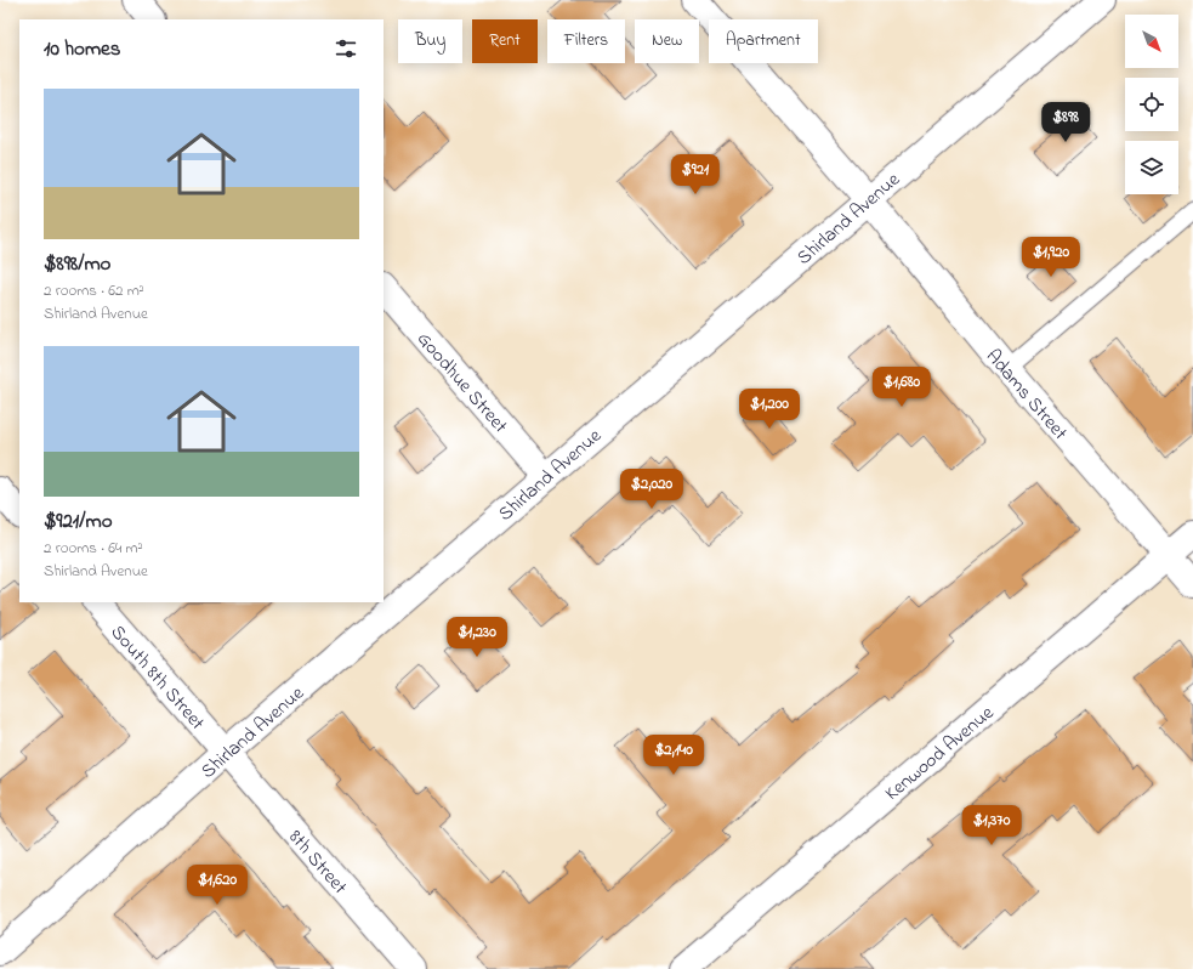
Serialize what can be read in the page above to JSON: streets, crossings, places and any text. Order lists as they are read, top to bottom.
{
  "streets": {
    "street": [
      "Shirland Avenue",
      "Goodhue Street",
      "Adams Street",
      "South 8th Street",
      "Kenwood Avenue",
      "8th Street"
    ]
  },
  "crossings": [
    ["Shirland Avenue", "Goodhue Street"],
    ["Shirland Avenue", "Adams Street"],
    ["Shirland Avenue", "South 8th Street"],
    ["Shirland Avenue", "8th Street"],
    ["Adams Street", "Kenwood Avenue"],
    ["South 8th Street", "8th Street"]
  ],
  "north": "bottom right",
  "page": {
    "chip": [
      "Buy",
      "Rent",
      "Filters",
      "New",
      "Apartment"
    ],
    "heading": "10 homes",
    "list": [
      {
        "name": "$898/mo",
        "note": "2 rooms · 62 m² · Shirland Avenue"
      },
      {
        "name": "$921/mo",
        "note": "2 rooms · 64 m² · Shirland Avenue"
      }
    ],
    "price": [
      "$898",
      "$921",
      "$1,920",
      "$1,680",
      "$1,200",
      "$2,020",
      "$1,230",
      "$2,140",
      "$1,370",
      "$1,620"
    ]
  }
}
